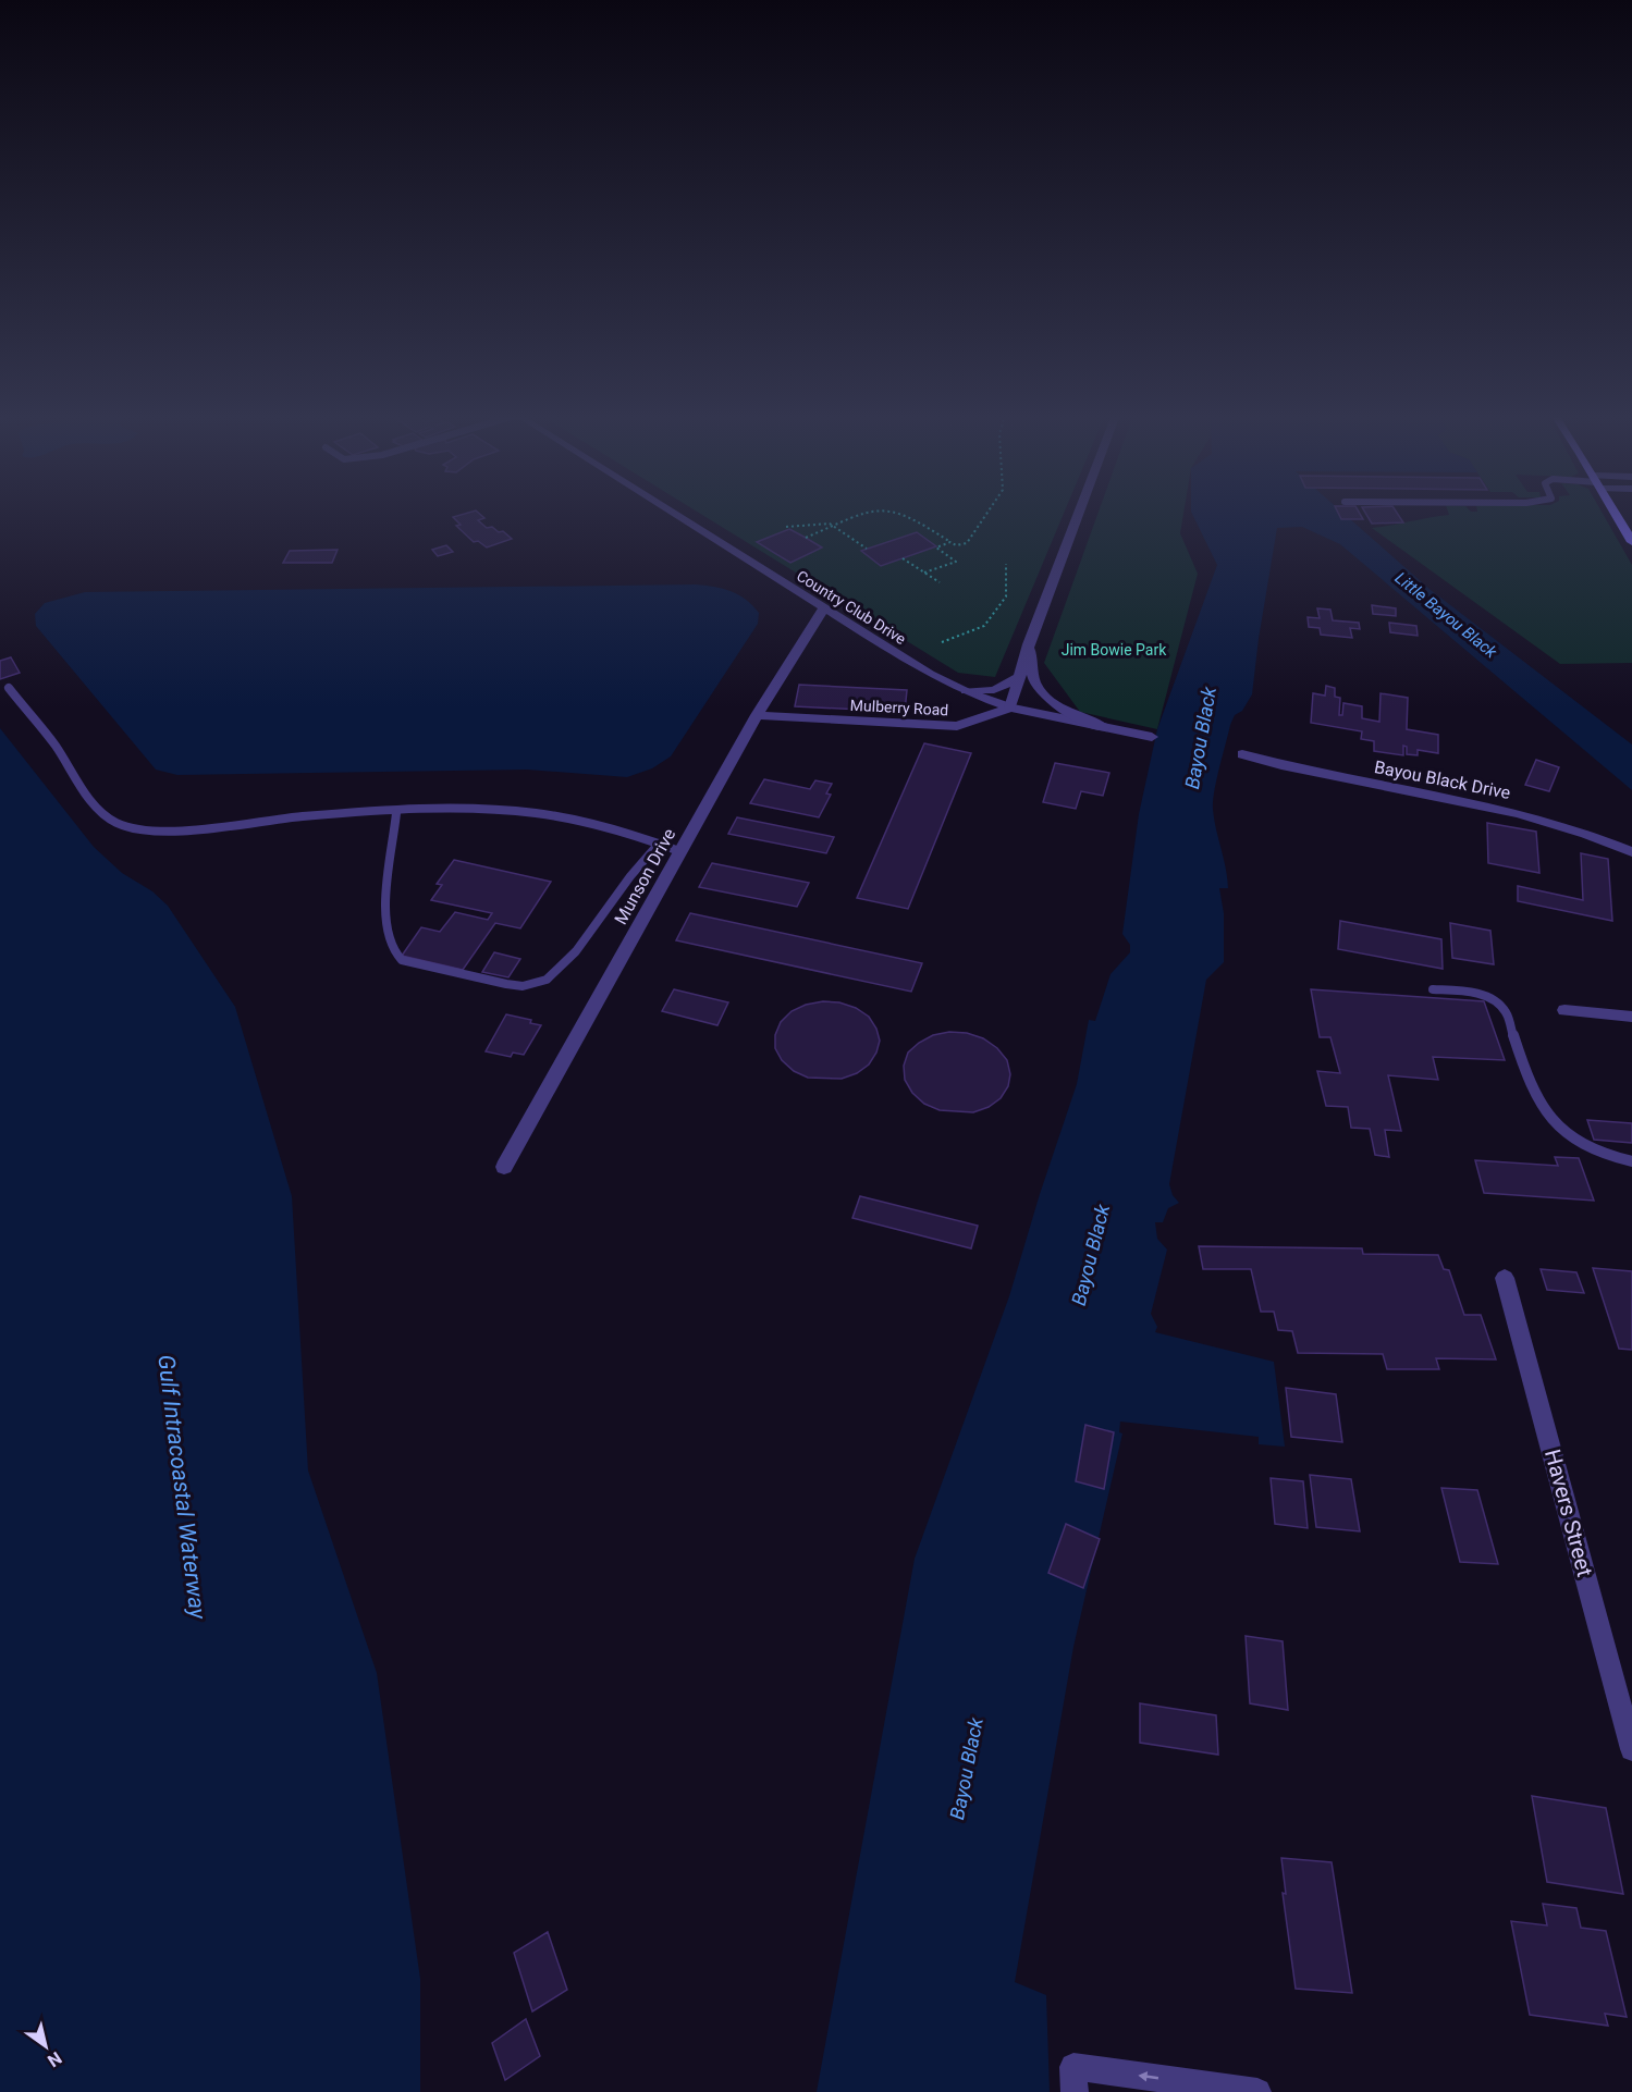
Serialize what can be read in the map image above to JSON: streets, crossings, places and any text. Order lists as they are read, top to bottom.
{
  "streets": {
    "street": [
      "Country Club Drive",
      "Mulberry Road",
      "Bayou Black Drive",
      "Munson Drive",
      "Havers Street"
    ]
  },
  "crossings": [
    ["Country Club Drive", "Mulberry Road"],
    ["Country Club Drive", "Munson Drive"],
    ["Mulberry Road", "Munson Drive"]
  ],
  "water": ["Little Bayou Black", "Bayou Black", "Gulf Intracoastal Waterway"],
  "parks": ["Jim Bowie Park"],
  "north": "bottom right"
}
